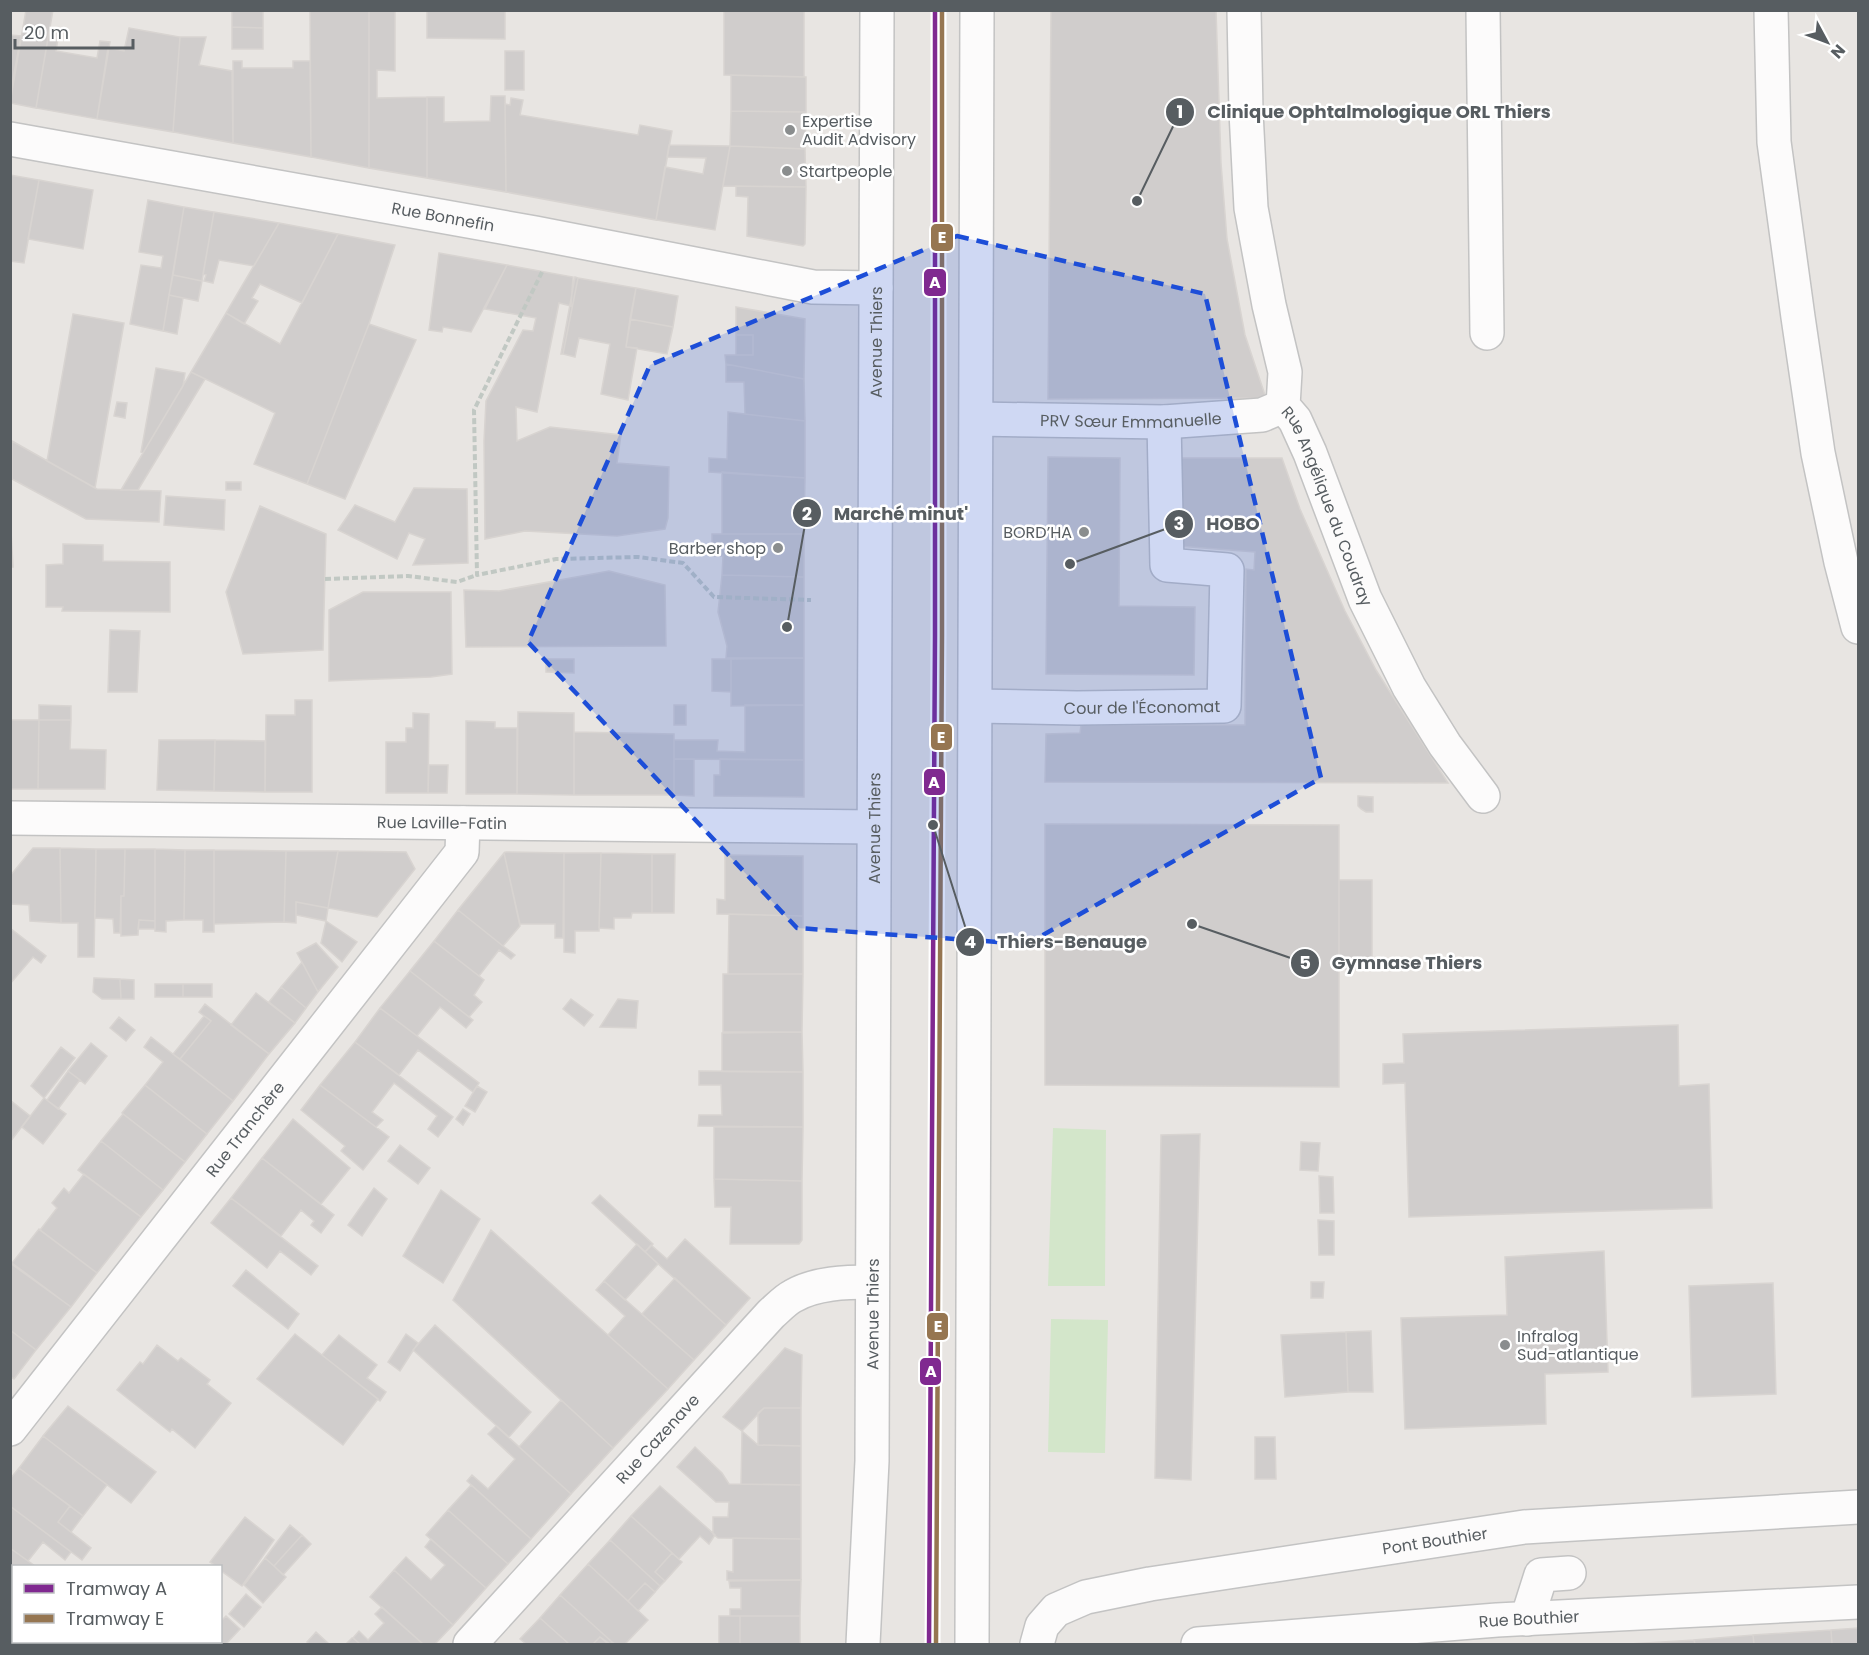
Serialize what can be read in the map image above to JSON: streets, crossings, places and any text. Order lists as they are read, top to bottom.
{
  "streets": {
    "street": [
      "Rue Bonnefin",
      "Avenue Thiers",
      "PRV Sœur Emmanuelle",
      "Rue Angélique du Coudray",
      "Cour de l'Économat",
      "Rue Laville-Fatin",
      "Rue Tranchère",
      "Rue Cazenave",
      "Pont Bouthier",
      "Rue Bouthier"
    ]
  },
  "crossings": [
    ["Rue Bonnefin", "Avenue Thiers"],
    ["Avenue Thiers", "Rue Laville-Fatin"],
    ["Avenue Thiers", "Rue Cazenave"],
    ["PRV Sœur Emmanuelle", "Rue Angélique du Coudray"],
    ["PRV Sœur Emmanuelle", "Cour de l'Économat"],
    ["Rue Laville-Fatin", "Rue Tranchère"]
  ],
  "places": [
    "Expertise Audit Advisory",
    "Startpeople",
    "Clinique Ophtalmologique ORL Thiers",
    "BORD’HA",
    "Barber shop",
    "HOBO",
    "Marché minut'",
    "Thiers-Benauge",
    "Gymnase Thiers",
    "Infralog Sud-atlantique"
  ],
  "lines": ["tram line A", "tram line E"],
  "legend": ["Tramway A", "Tramway E"],
  "scale_bar": "20 m",
  "north": "bottom right"
}
